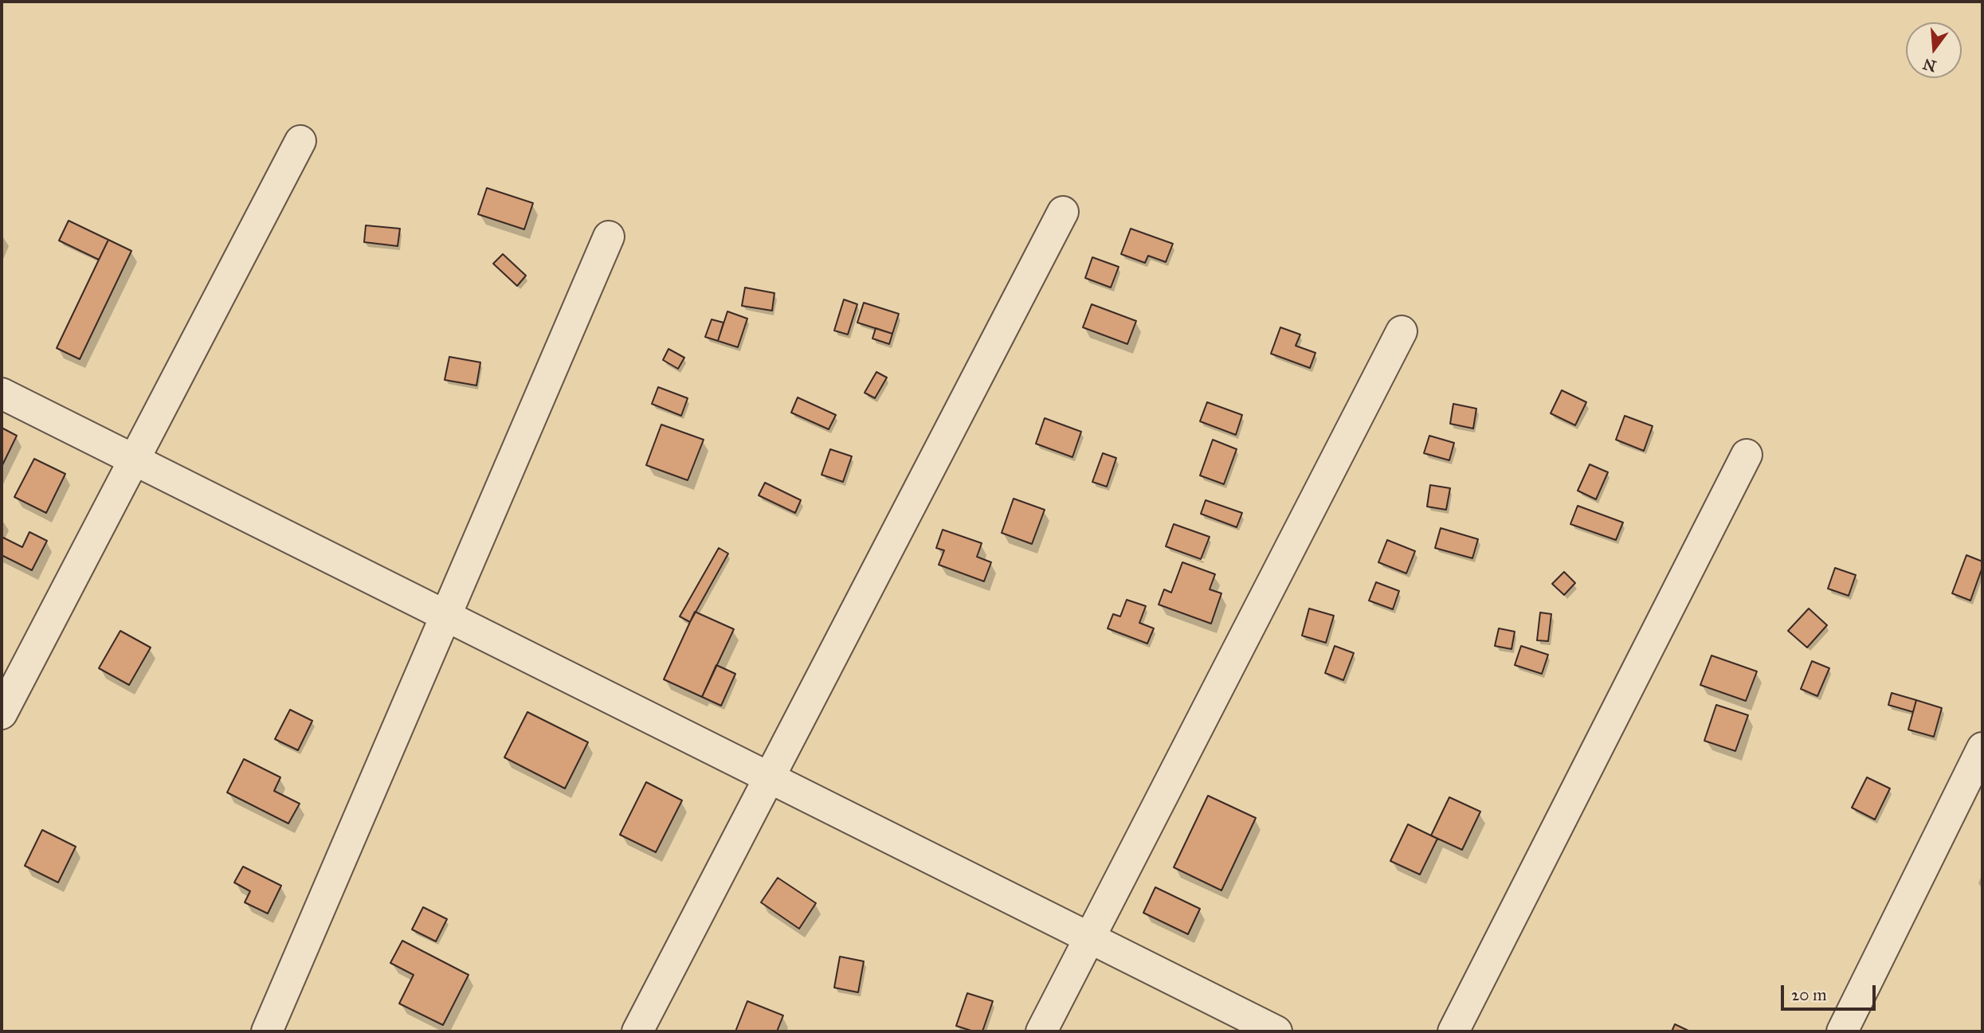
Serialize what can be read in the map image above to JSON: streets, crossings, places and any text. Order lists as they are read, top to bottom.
{
  "scale_bar": "20 m",
  "north": "bottom"
}
